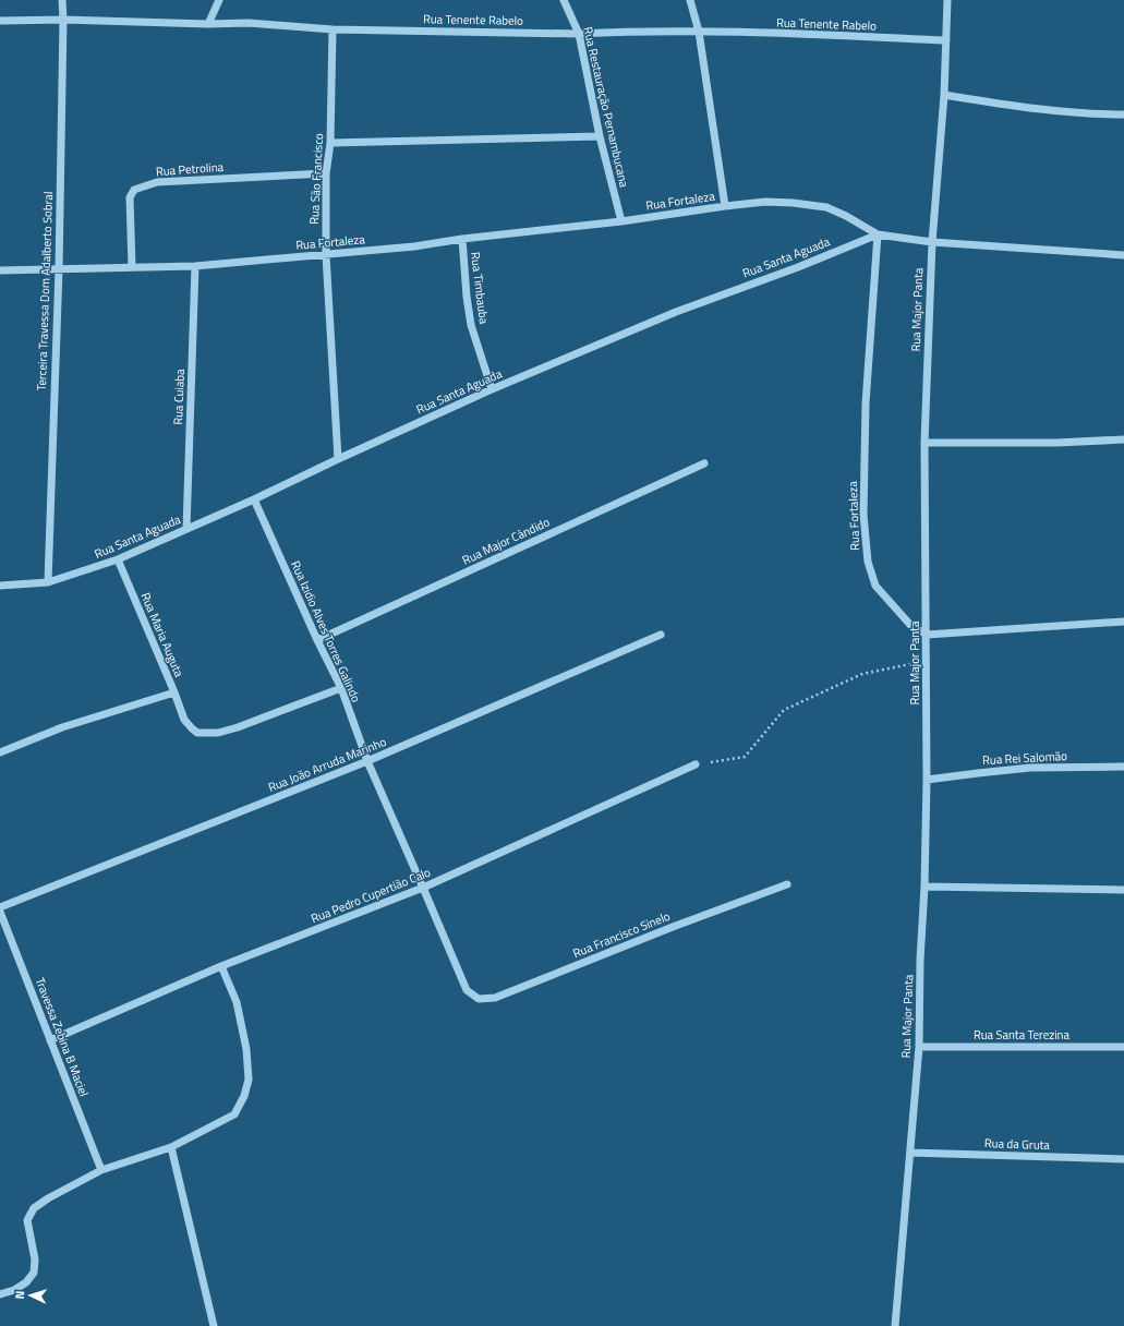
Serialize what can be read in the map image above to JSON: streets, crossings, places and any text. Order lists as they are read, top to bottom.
{
  "streets": {
    "street": [
      "Rua Tenente Rabelo",
      "Rua Restauração Pernambucana",
      "Rua Petrolina",
      "Rua São Francisco",
      "Rua Fortaleza",
      "Rua Santa Aguada",
      "Rua Timbauba",
      "Terceira Travessa Dom Adalberto Sobral",
      "Rua Major Panta",
      "Rua Cuiaba",
      "Rua Major Cândido",
      "Rua Izidio Alves Torres Galindo",
      "Rua Maria Auguta",
      "Rua Rei Salomão",
      "Rua João Arruda Marinho",
      "Rua Pedro Cupertião Calo",
      "Rua Francisco Sinelo",
      "Rua Santa Terezina",
      "Travessa Zebina B Maciel",
      "Rua da Gruta"
    ]
  },
  "crossings": [
    ["Rua Tenente Rabelo", "Rua Restauração Pernambucana"],
    ["Rua Tenente Rabelo", "Rua São Francisco"],
    ["Rua Tenente Rabelo", "Terceira Travessa Dom Adalberto Sobral"],
    ["Rua Tenente Rabelo", "Rua Major Panta"],
    ["Rua Restauração Pernambucana", "Rua Fortaleza"],
    ["Rua Petrolina", "Rua São Francisco"],
    ["Rua Petrolina", "Rua Fortaleza"],
    ["Rua São Francisco", "Rua Fortaleza"],
    ["Rua São Francisco", "Rua Santa Aguada"],
    ["Rua Fortaleza", "Rua Santa Aguada"],
    ["Rua Fortaleza", "Rua Timbauba"],
    ["Rua Fortaleza", "Terceira Travessa Dom Adalberto Sobral"],
    ["Rua Fortaleza", "Rua Major Panta"],
    ["Rua Fortaleza", "Rua Cuiaba"],
    ["Rua Santa Aguada", "Rua Timbauba"],
    ["Rua Santa Aguada", "Terceira Travessa Dom Adalberto Sobral"],
    ["Rua Santa Aguada", "Rua Cuiaba"],
    ["Rua Santa Aguada", "Rua Izidio Alves Torres Galindo"],
    ["Rua Santa Aguada", "Rua Maria Auguta"],
    ["Rua Major Panta", "Rua Rei Salomão"],
    ["Rua Major Panta", "Rua Santa Terezina"],
    ["Rua Major Panta", "Rua da Gruta"],
    ["Rua Major Cândido", "Rua Izidio Alves Torres Galindo"],
    ["Rua Izidio Alves Torres Galindo", "Rua Maria Auguta"],
    ["Rua Izidio Alves Torres Galindo", "Rua João Arruda Marinho"],
    ["Rua Izidio Alves Torres Galindo", "Rua Pedro Cupertião Calo"],
    ["Rua Izidio Alves Torres Galindo", "Rua Francisco Sinelo"],
    ["Rua Pedro Cupertião Calo", "Travessa Zebina B Maciel"]
  ],
  "north": "left"
}
